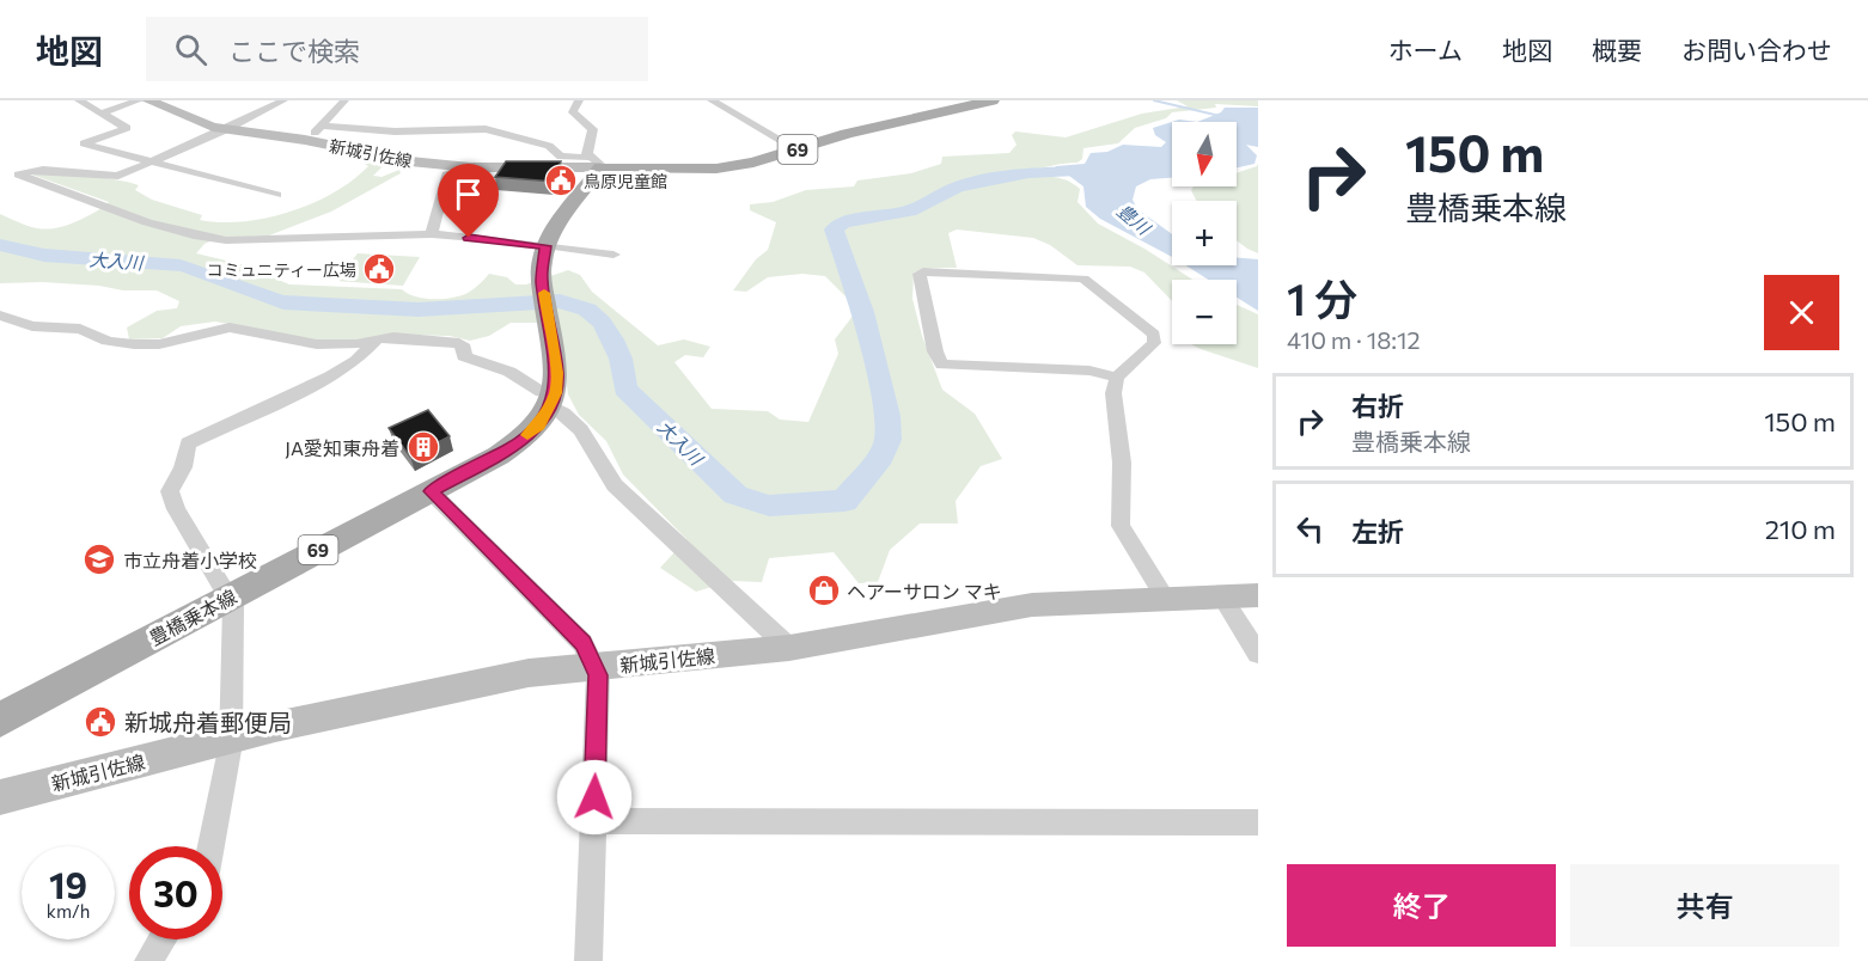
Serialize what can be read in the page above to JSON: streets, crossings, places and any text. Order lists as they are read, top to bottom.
{
  "streets": {
    "main road": ["69", "新城引佐線", "豊橋乗本線"]
  },
  "crossings": [
    ["69", "新城引佐線"]
  ],
  "water": ["豊川", "大入川"],
  "places": {
    "public building": ["鳥原児童館", "コミュニティー広場", "新城舟着郵便局"],
    "building": ["JA愛知東舟着"],
    "school or university": ["市立舟着小学校"],
    "shop": ["ヘアーサロン マキ"]
  },
  "north": "bottom",
  "page": {
    "header": "地図",
    "search": "ここで検索",
    "nav": [
      "ホーム",
      "地図",
      "概要",
      "お問い合わせ"
    ],
    "turn": ["150 m", "豊橋乗本線"],
    "map_buttons": ["+", "−"],
    "heading": ["1 分", "410 m · 18:12"],
    "list": [
      {
        "name": "右折",
        "note": "豊橋乗本線",
        "value": "150 m"
      },
      {
        "name": "左折",
        "value": "210 m"
      }
    ],
    "speed": "19 km/h",
    "limit": "30",
    "buttons": ["終了", "共有"]
  }
}
